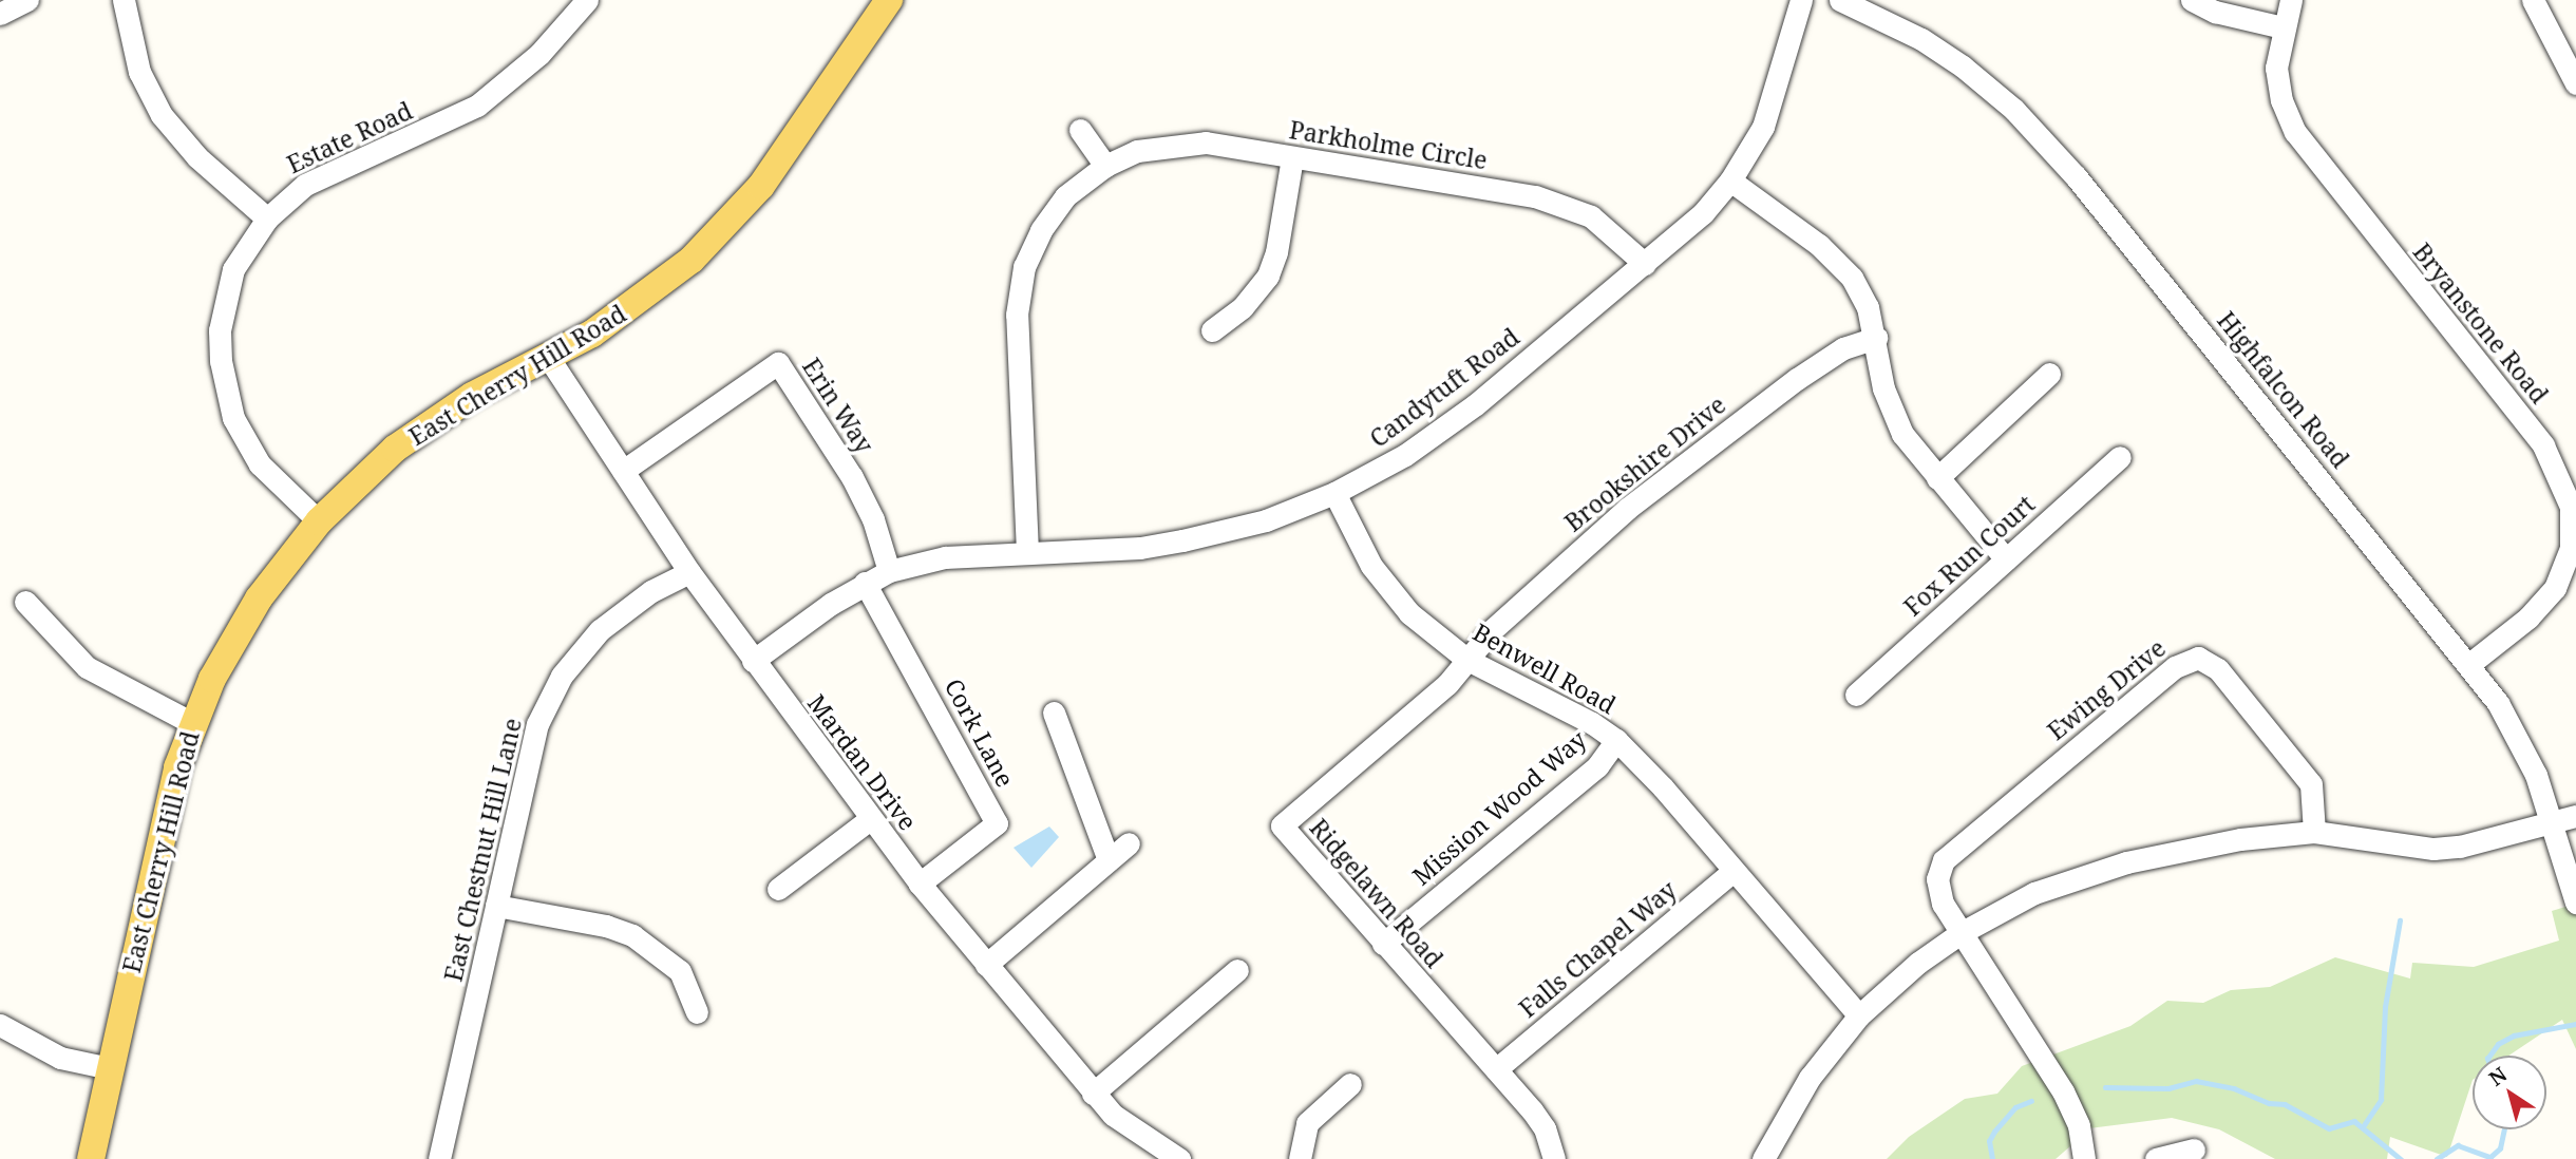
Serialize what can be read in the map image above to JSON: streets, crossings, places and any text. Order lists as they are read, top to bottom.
{
  "streets": {
    "main road": ["East Cherry Hill Road"],
    "street": [
      "Estate Road",
      "Parkholme Circle",
      "Bryanstone Road",
      "Candytuft Road",
      "Highfalcon Road",
      "Erin Way",
      "Brookshire Drive",
      "Fox Run Court",
      "Benwell Road",
      "Ewing Drive",
      "Cork Lane",
      "Mardan Drive",
      "Mission Wood Way",
      "East Chestnut Hill Lane",
      "Ridgelawn Road",
      "Falls Chapel Way"
    ]
  },
  "crossings": [
    ["Estate Road", "East Cherry Hill Road"],
    ["Parkholme Circle", "Candytuft Road"],
    ["Bryanstone Road", "Highfalcon Road"],
    ["East Cherry Hill Road", "Mardan Drive"],
    ["Candytuft Road", "Erin Way"],
    ["Candytuft Road", "Benwell Road"],
    ["Candytuft Road", "Cork Lane"],
    ["Candytuft Road", "Mardan Drive"],
    ["Erin Way", "Mardan Drive"],
    ["Brookshire Drive", "Benwell Road"],
    ["Brookshire Drive", "Ridgelawn Road"],
    ["Benwell Road", "Mission Wood Way"],
    ["Benwell Road", "Ridgelawn Road"],
    ["Benwell Road", "Falls Chapel Way"],
    ["Cork Lane", "Mardan Drive"],
    ["Mardan Drive", "East Chestnut Hill Lane"],
    ["Mission Wood Way", "Ridgelawn Road"],
    ["Ridgelawn Road", "Falls Chapel Way"]
  ],
  "north": "top left"
}
